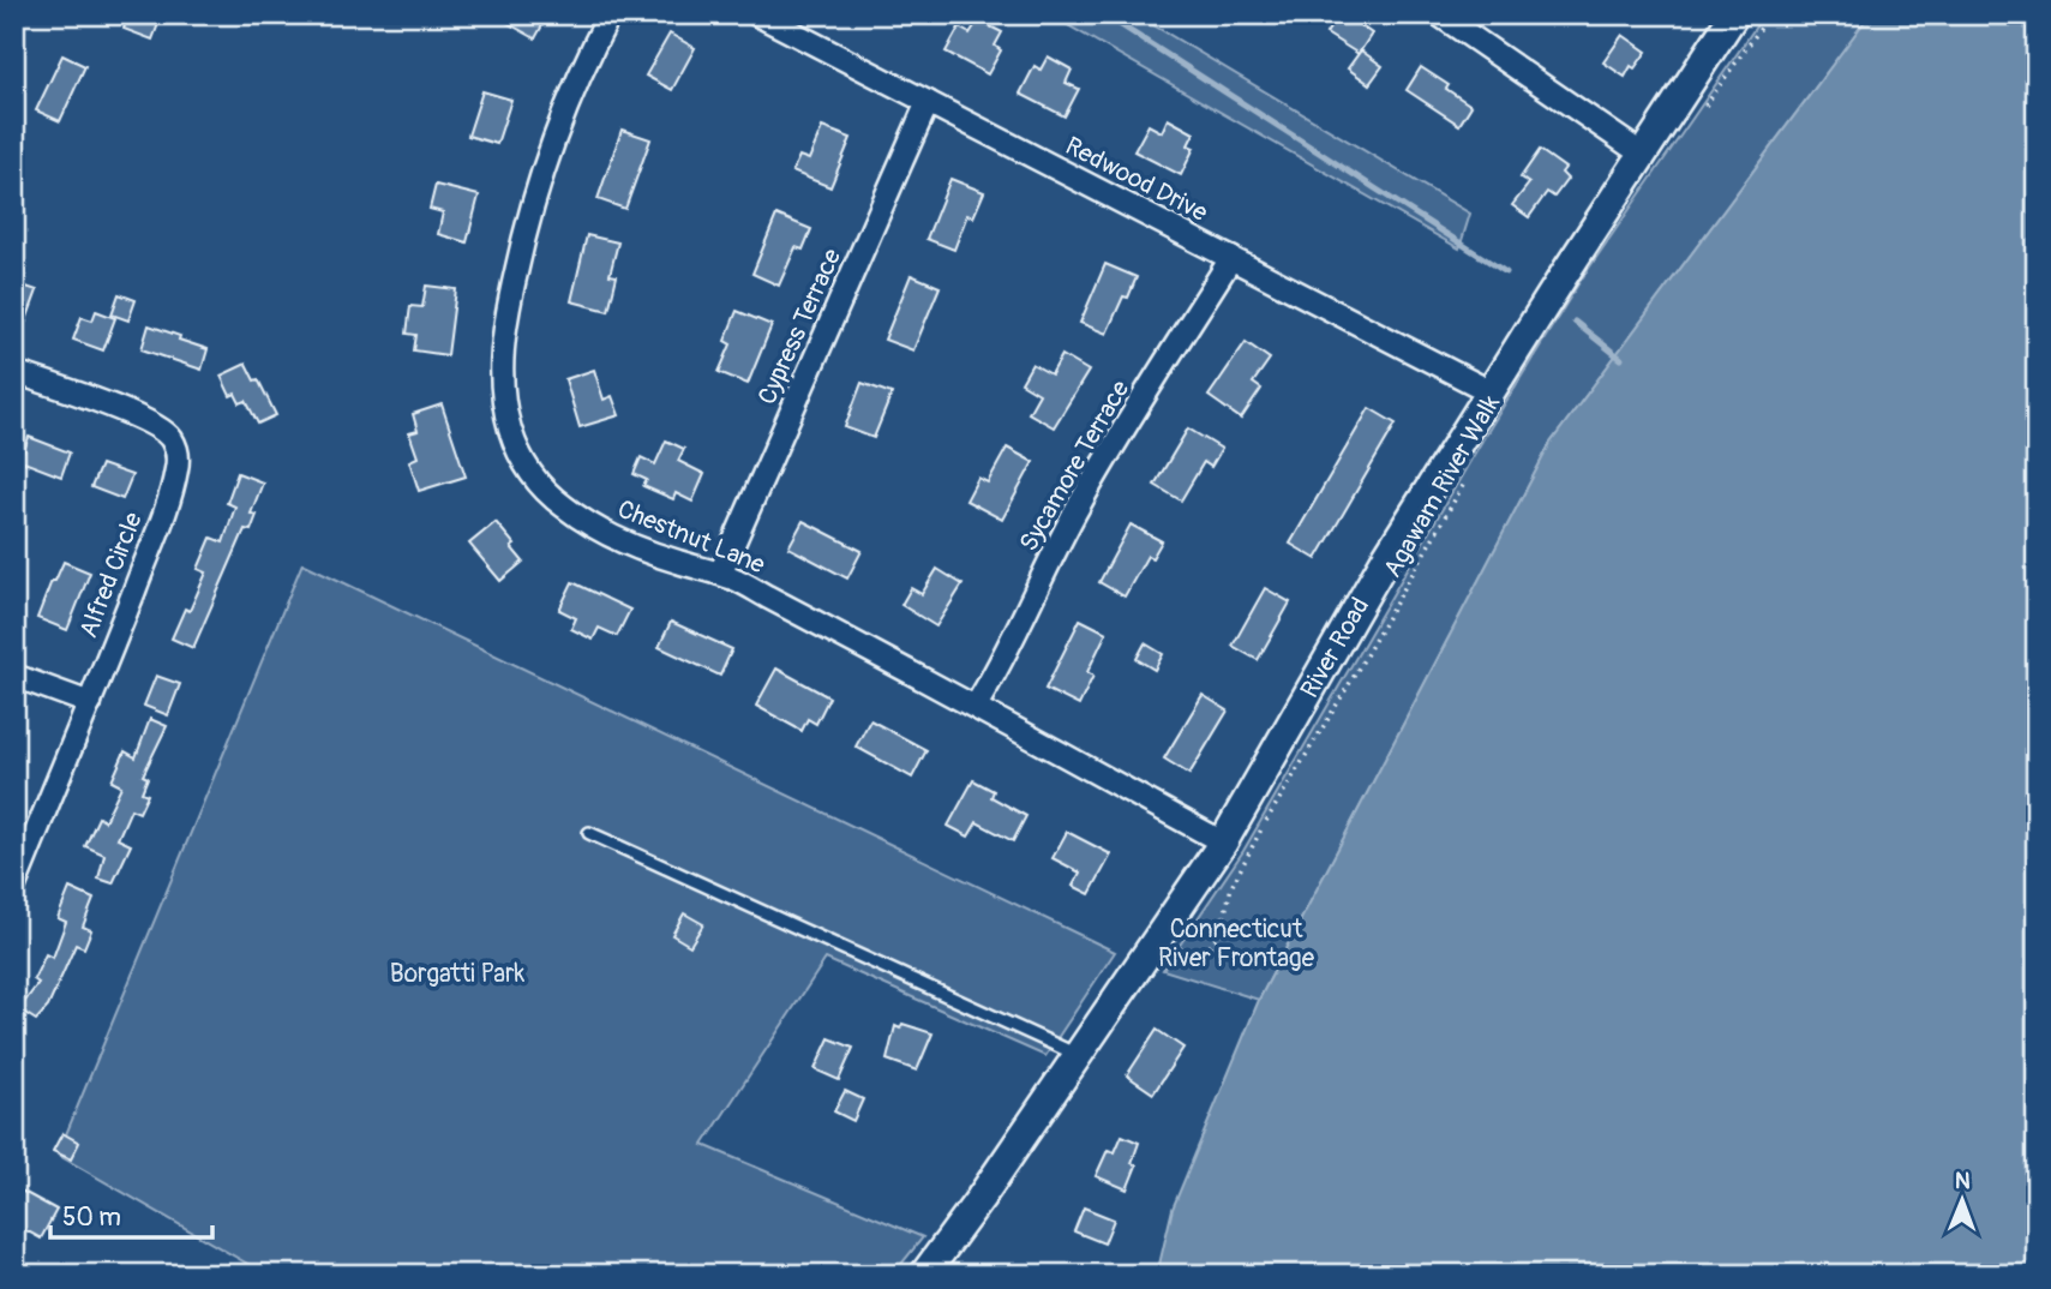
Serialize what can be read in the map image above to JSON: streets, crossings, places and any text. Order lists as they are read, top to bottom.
{
  "streets": {
    "street": [
      "Redwood Drive",
      "Cypress Terrace",
      "Sycamore Terrace",
      "Chestnut Lane",
      "Alfred Circle",
      "River Road"
    ],
    "path": ["Agawam River Walk"]
  },
  "crossings": [
    ["Redwood Drive", "Cypress Terrace"],
    ["Redwood Drive", "Sycamore Terrace"],
    ["Redwood Drive", "River Road"],
    ["Cypress Terrace", "Chestnut Lane"],
    ["Sycamore Terrace", "Chestnut Lane"],
    ["Agawam River Walk", "River Road"],
    ["Chestnut Lane", "River Road"]
  ],
  "parks": ["Connecticut River Frontage", "Borgatti Park"],
  "scale_bar": "50 m",
  "north": "top"
}
